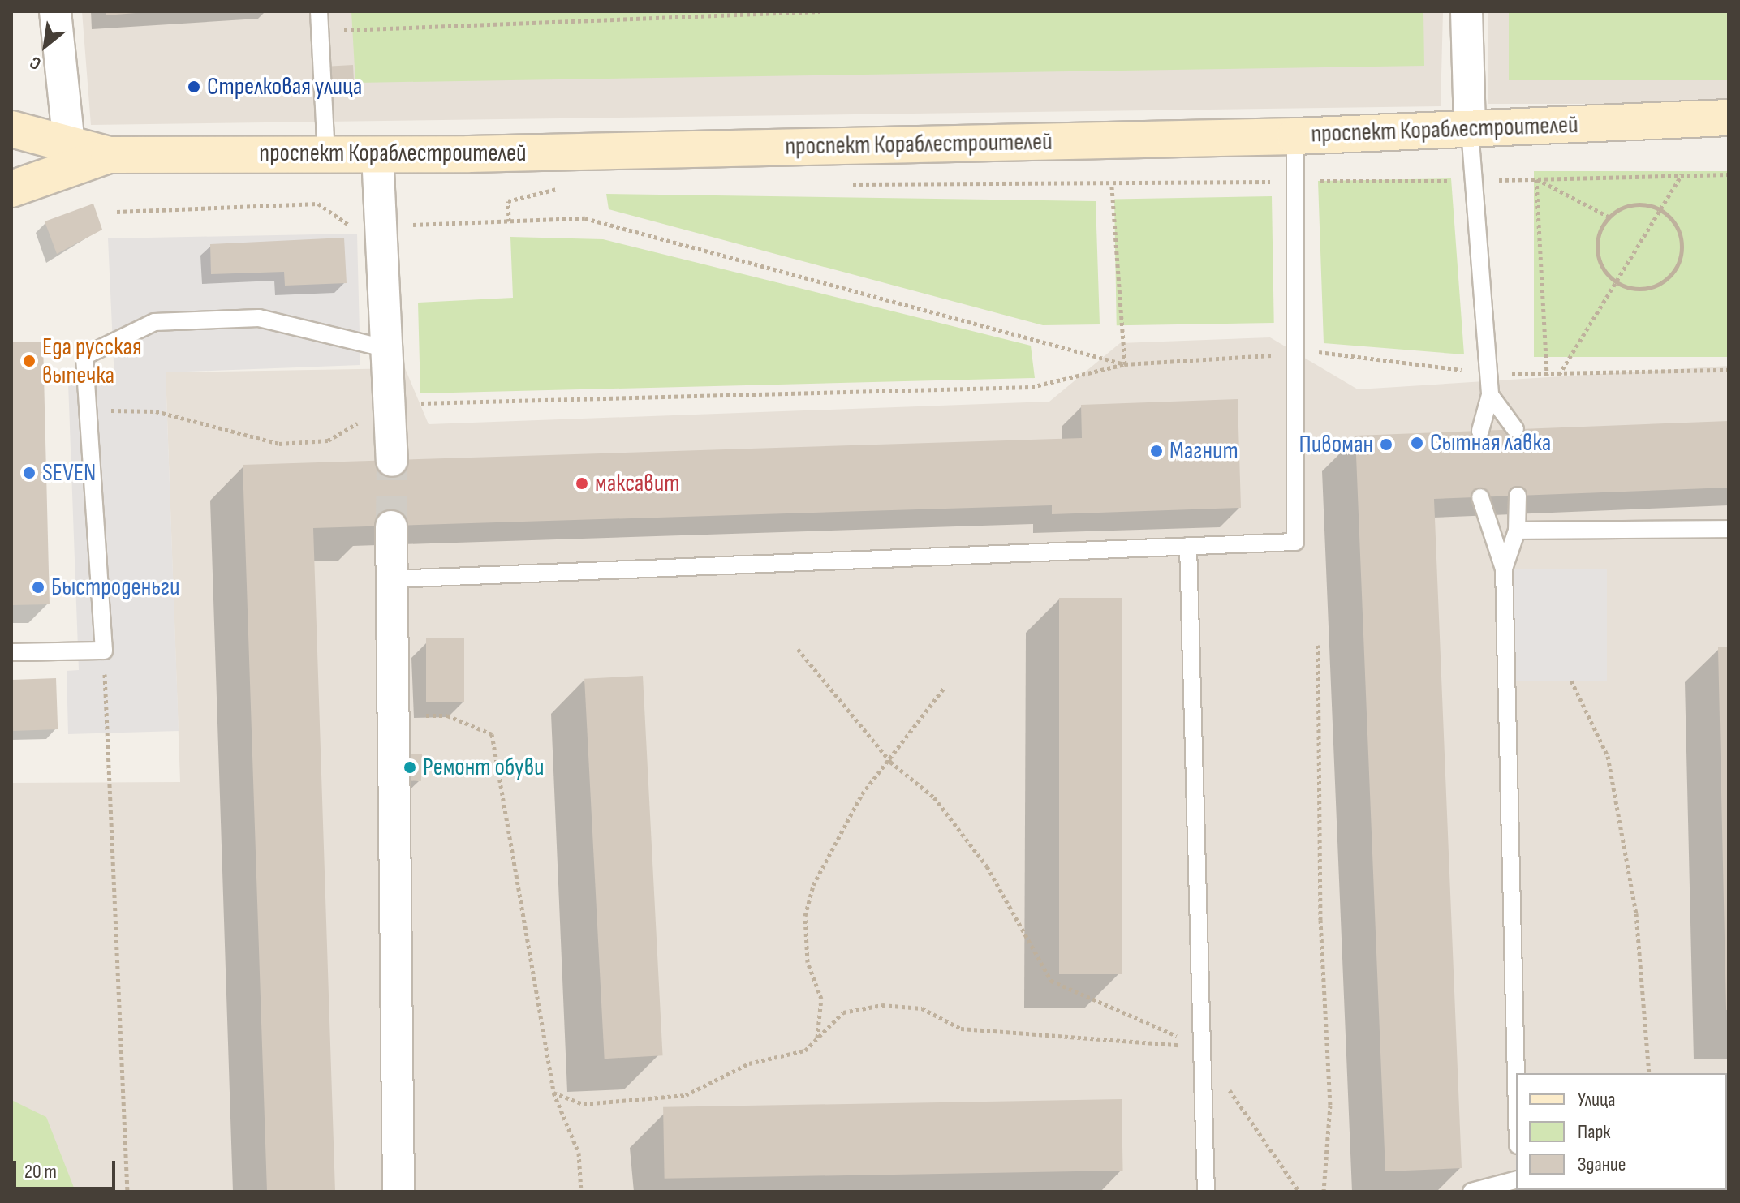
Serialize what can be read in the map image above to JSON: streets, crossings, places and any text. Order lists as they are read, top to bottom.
{
  "streets": {
    "street": ["проспект Кораблестроителей"]
  },
  "places": [
    "Стрелковая улица",
    "Еда русская выпечка",
    "Сытная лавка",
    "Пивоман",
    "Магнит",
    "SEVEN",
    "максавит",
    "Быстроденьги",
    "Ремонт обуви"
  ],
  "legend": ["Улица", "Парк", "Здание"],
  "scale_bar": "20 m",
  "north": "bottom left"
}
